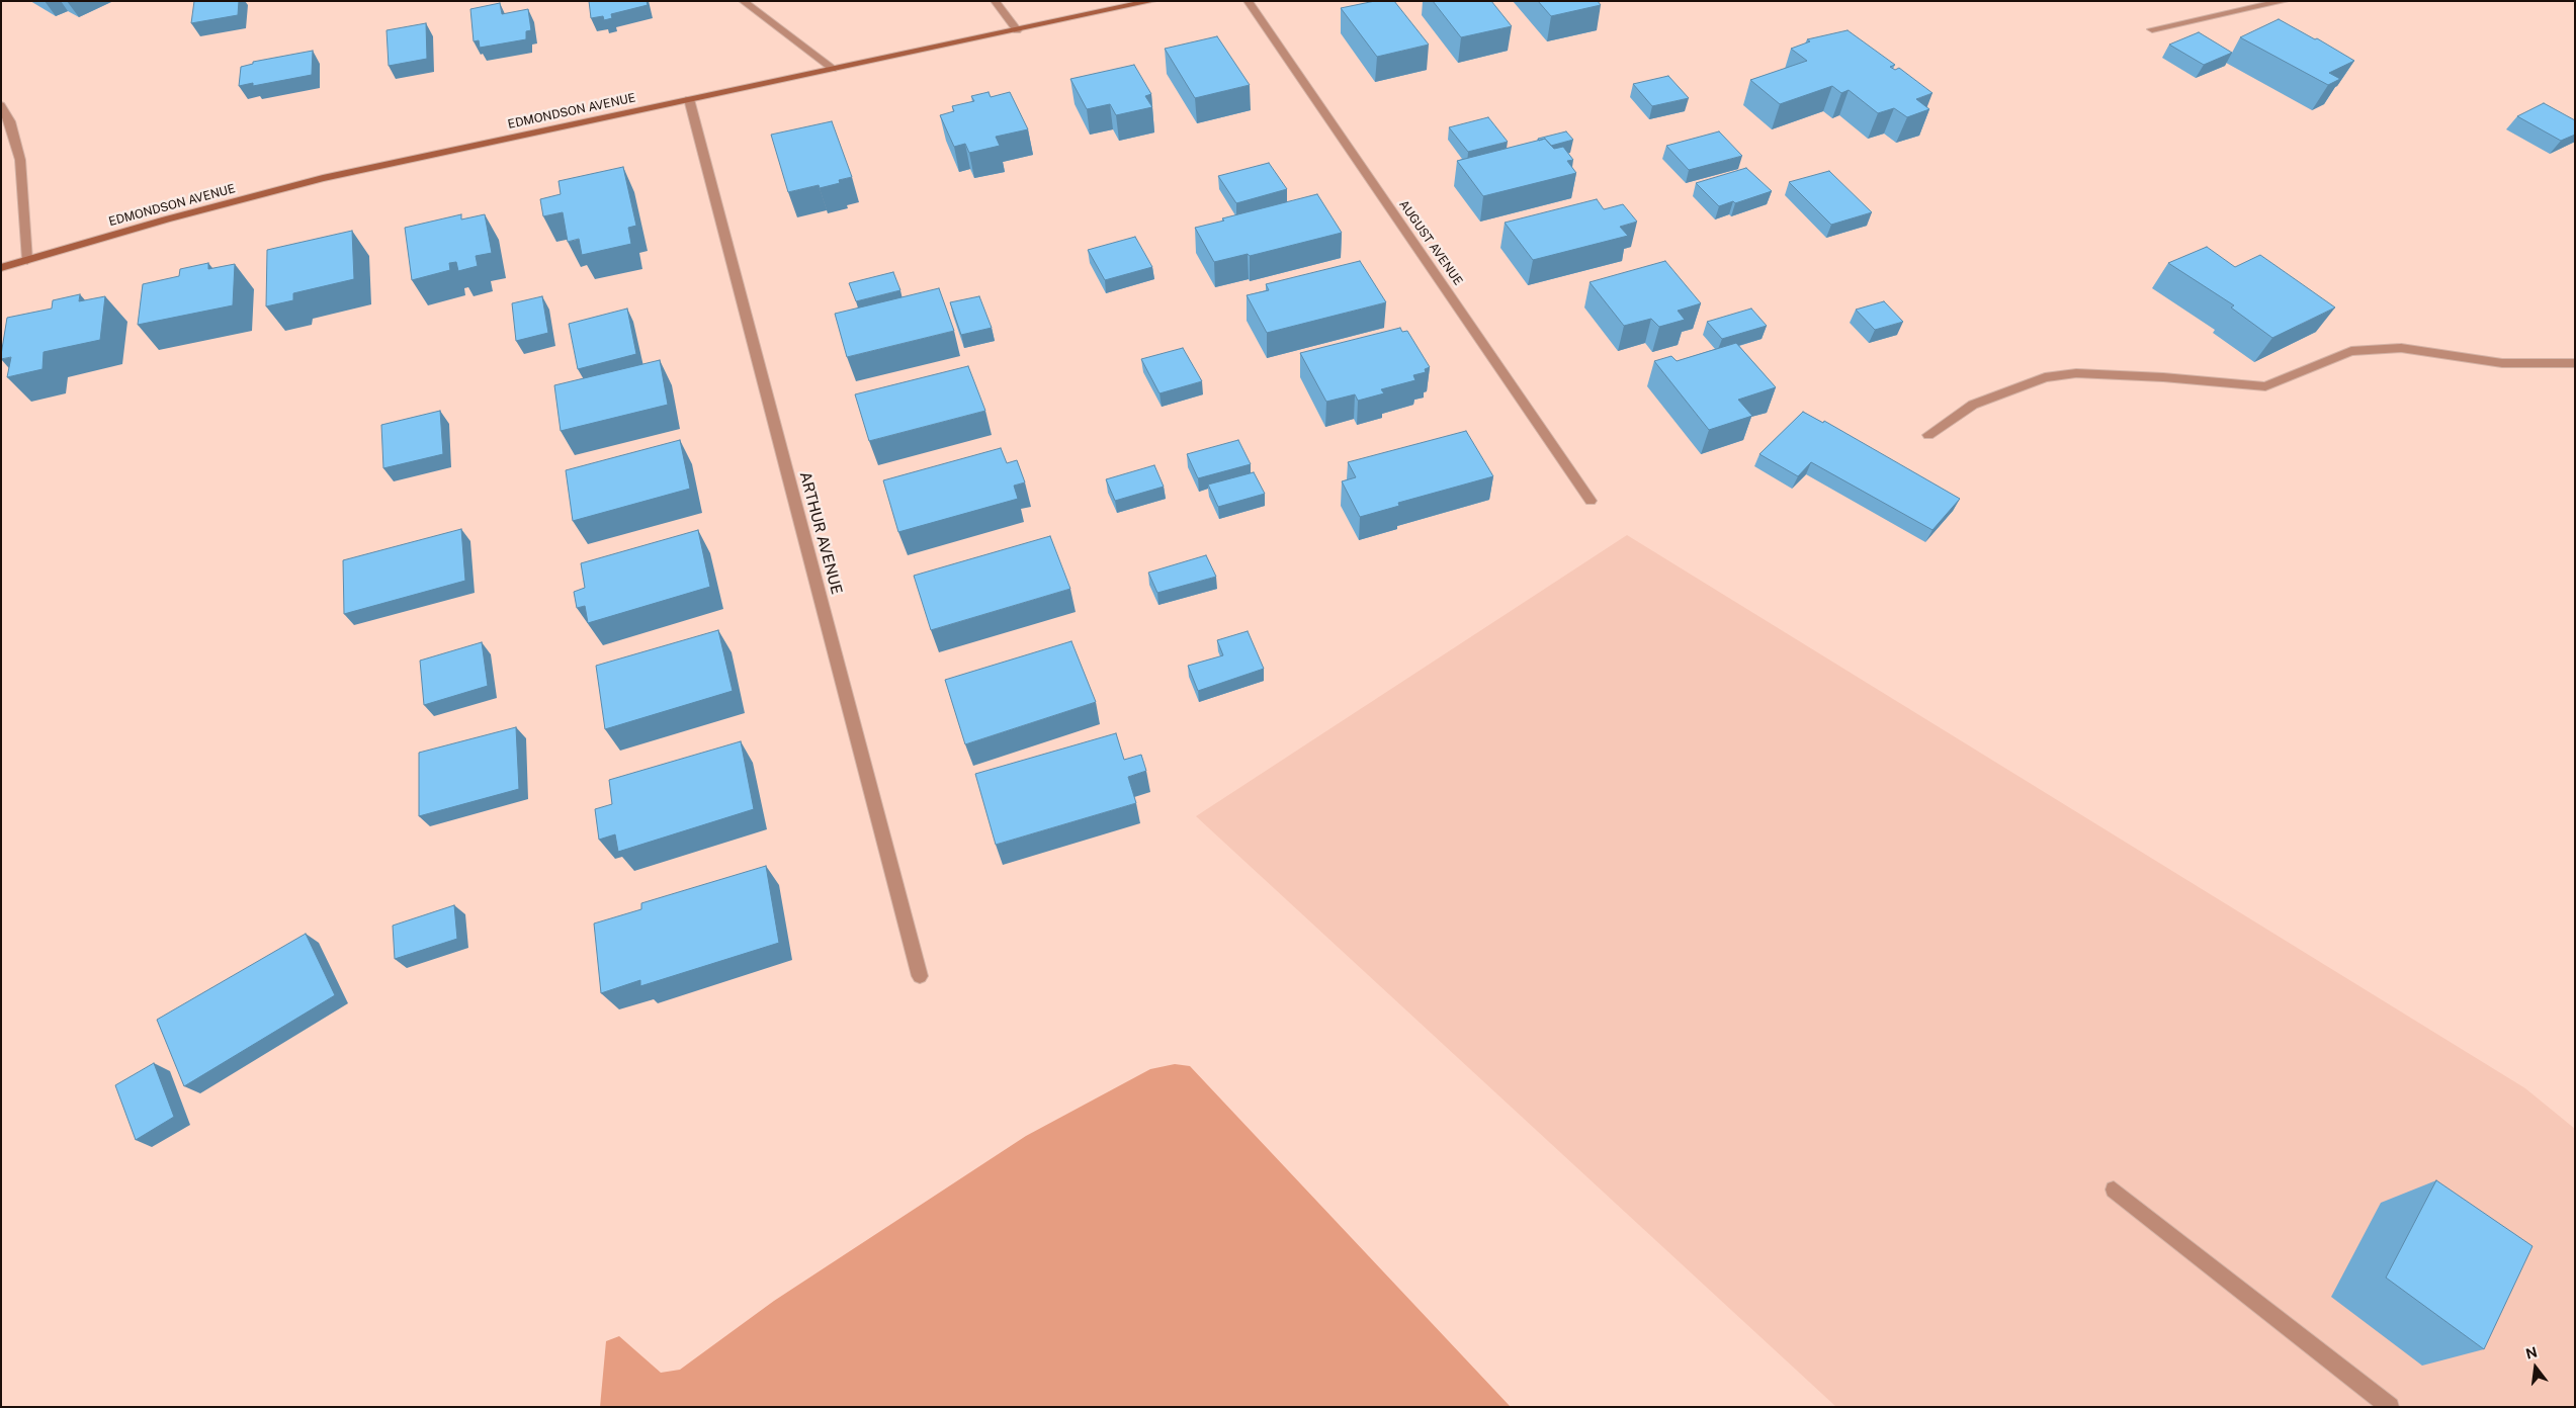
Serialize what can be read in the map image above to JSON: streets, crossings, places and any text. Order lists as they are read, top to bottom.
{
  "streets": {
    "main road": ["EDMONDSON AVENUE"],
    "street": ["AUGUST AVENUE", "ARTHUR AVENUE"]
  },
  "crossings": [
    ["EDMONDSON AVENUE", "ARTHUR AVENUE"]
  ],
  "north": "top"
}
